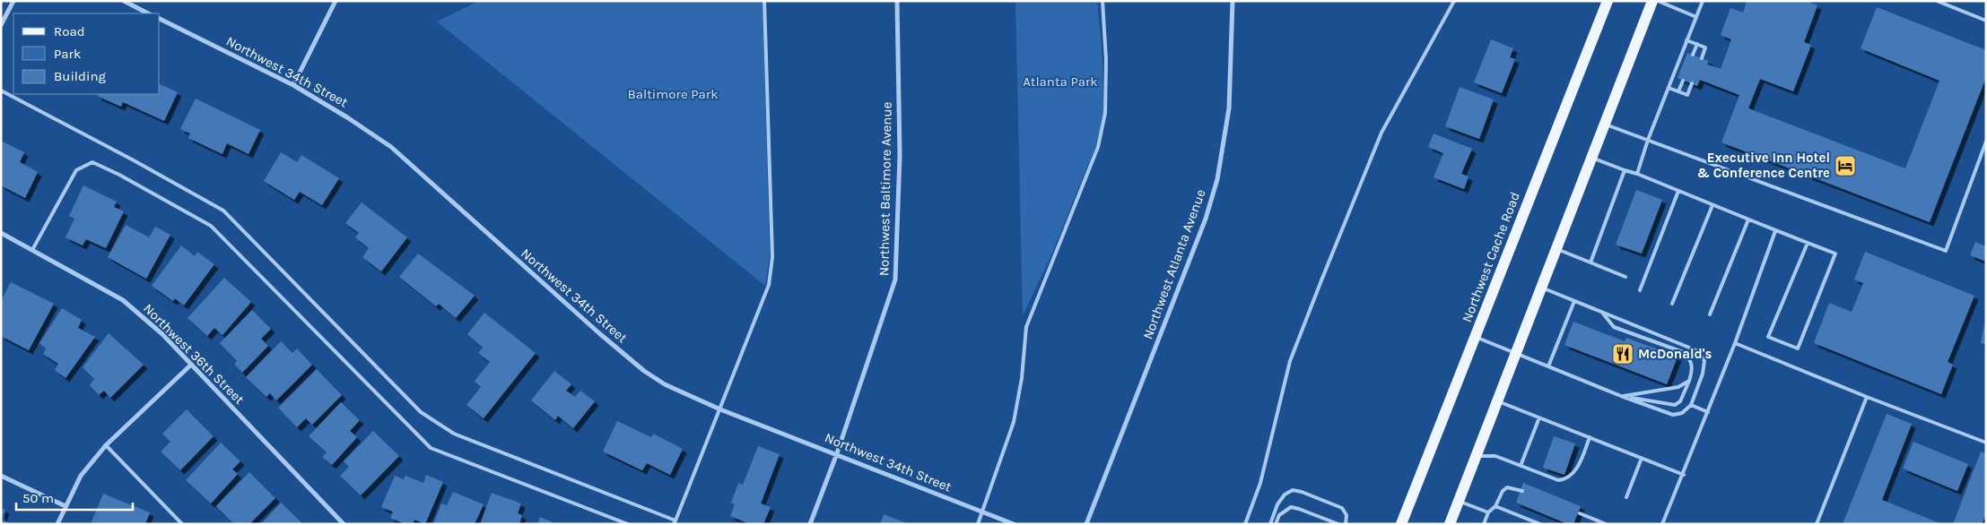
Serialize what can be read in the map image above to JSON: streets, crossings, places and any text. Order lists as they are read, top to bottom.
{
  "streets": {
    "main road": ["Northwest Cache Road"],
    "street": [
      "Northwest 34th Street",
      "Northwest Baltimore Avenue",
      "Northwest Atlanta Avenue",
      "Northwest 36th Street"
    ]
  },
  "crossings": [
    ["Northwest 34th Street", "Northwest Baltimore Avenue"]
  ],
  "parks": ["Atlanta Park", "Baltimore Park"],
  "places": {
    "hotel": ["Executive Inn Hotel & Conference Centre"],
    "restaurant": ["McDonald's"]
  },
  "legend": ["Road", "Park", "Building"],
  "scale_bar": "50 m"
}
